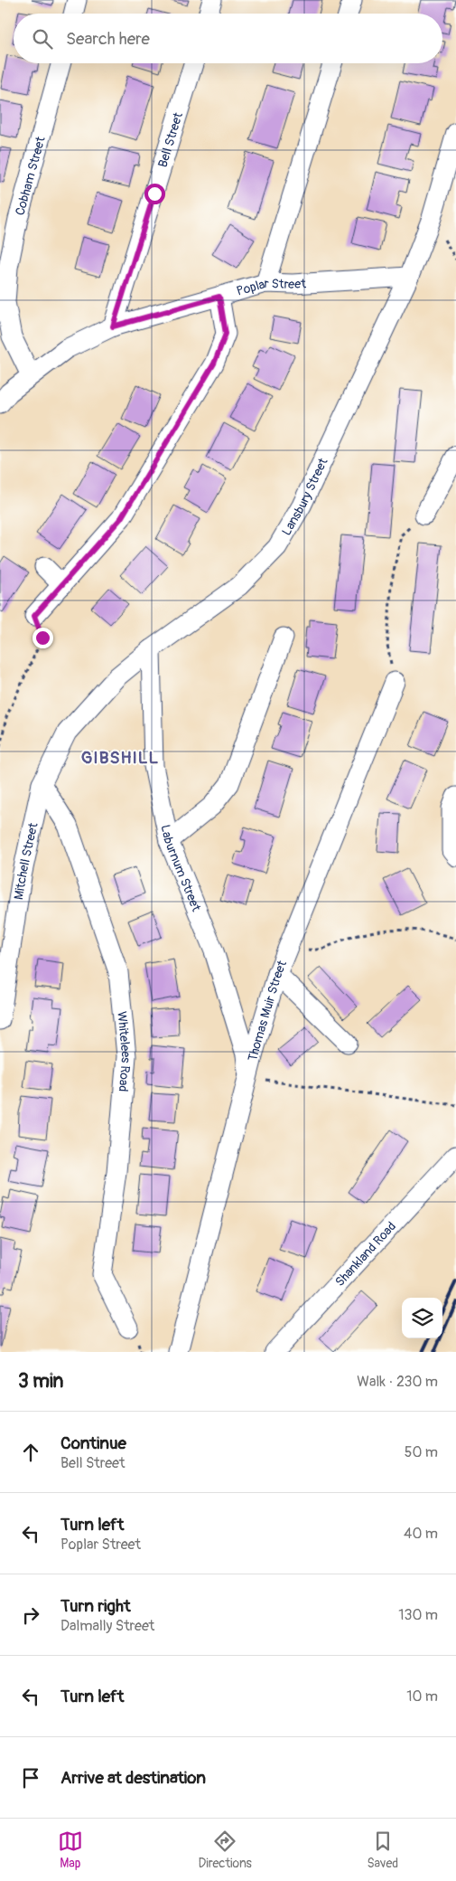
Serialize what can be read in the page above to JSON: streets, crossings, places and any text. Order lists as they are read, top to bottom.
{
  "streets": {
    "street": [
      "Bell Street",
      "Cobham Street",
      "Poplar Street",
      "Lansbury Street",
      "Mitchell Street",
      "Laburnum Street",
      "Thomas Muir Street",
      "Whitelees Road",
      "Shankland Road"
    ]
  },
  "crossings": [
    ["Bell Street", "Poplar Street"],
    ["Cobham Street", "Poplar Street"],
    ["Poplar Street", "Lansbury Street"],
    ["Lansbury Street", "Mitchell Street"],
    ["Lansbury Street", "Laburnum Street"],
    ["Lansbury Street", "Whitelees Road"],
    ["Mitchell Street", "Whitelees Road"],
    ["Laburnum Street", "Thomas Muir Street"]
  ],
  "districts": ["GIBSHILL"],
  "page": {
    "search": "Search here",
    "heading": ["3 min", "Walk · 230 m"],
    "list": [
      ["Continue", "Bell Street", "50 m"],
      ["Turn left", "Poplar Street", "40 m"],
      ["Turn right", "Dalmally Street", "130 m"],
      ["Turn left", "10 m"],
      "Arrive at destination"
    ],
    "nav": ["Map", "Directions", "Saved"]
  }
}
